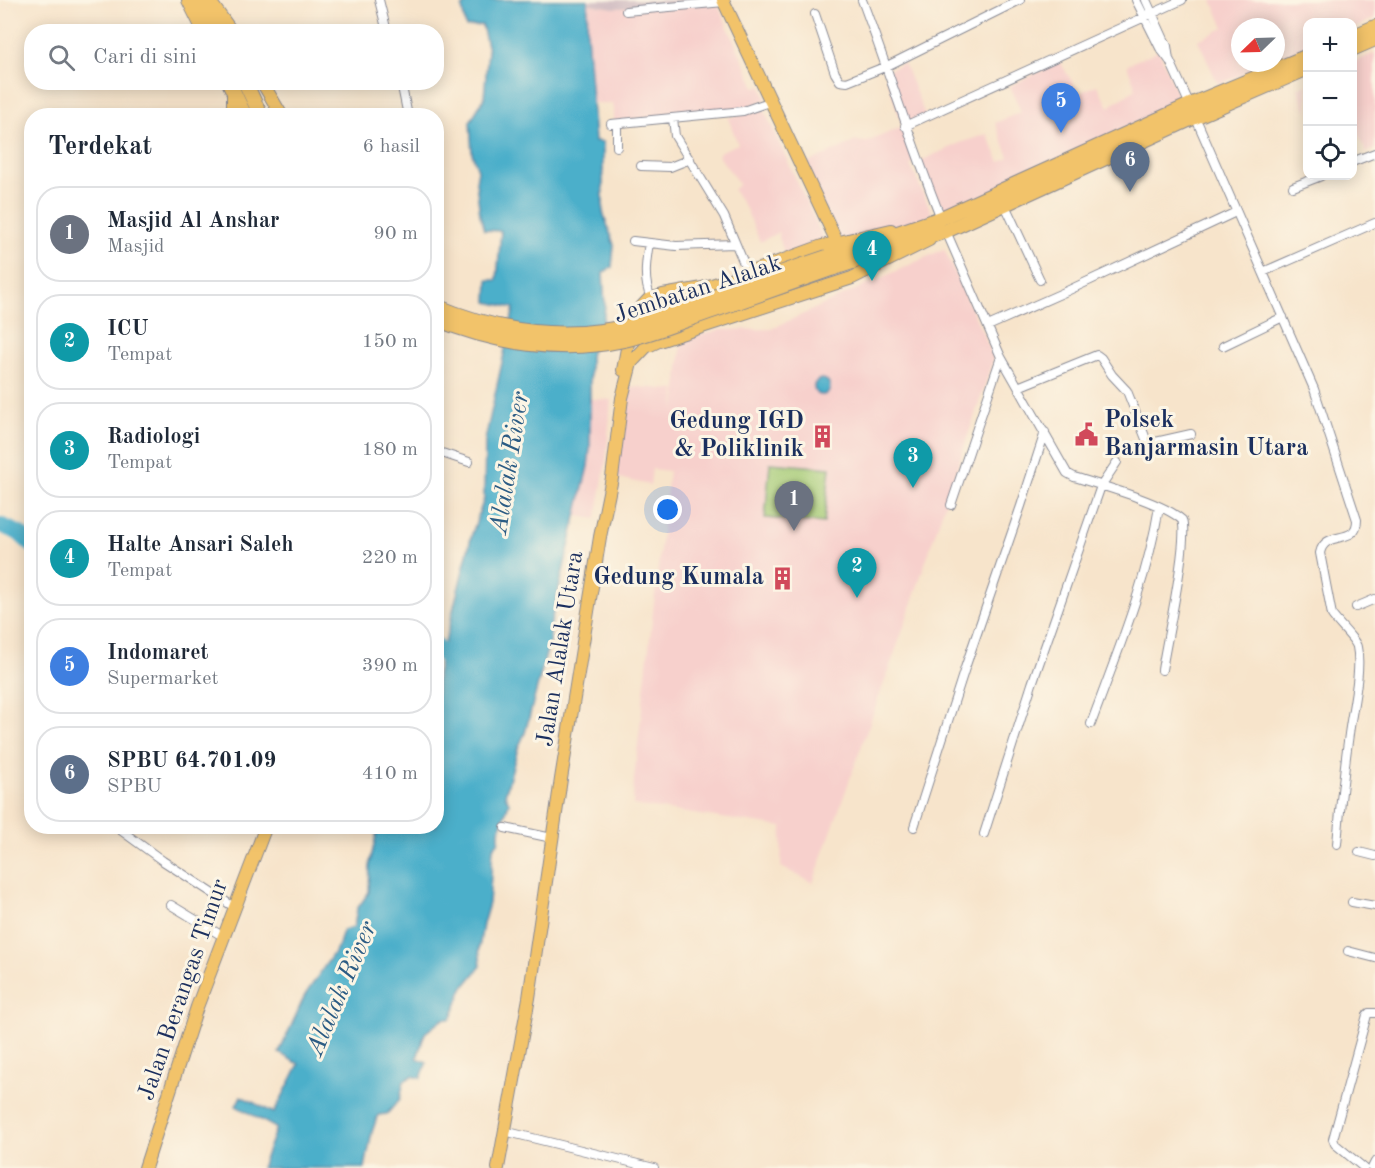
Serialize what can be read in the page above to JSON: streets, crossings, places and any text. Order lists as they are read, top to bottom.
{
  "streets": {
    "highway": ["Jembatan Alalak"],
    "main road": ["Jalan Alalak Utara", "Jalan Berangas Timur"]
  },
  "water": ["Alalak River"],
  "places": {
    "public building": ["Polsek Banjarmasin Utara"],
    "building": ["Gedung IGD & Poliklinik", "Gedung Kumala"]
  },
  "north": "bottom left",
  "page": {
    "map_buttons": ["+", "−"],
    "search": "Cari di sini",
    "pins": [
      "5",
      "6",
      "4",
      "3",
      "1",
      "2"
    ],
    "heading": ["Terdekat", "6 hasil"],
    "list": [
      {
        "mark": "1",
        "name": "Masjid Al Anshar",
        "note": "Masjid",
        "value": "90 m"
      },
      {
        "mark": "2",
        "name": "ICU",
        "note": "Tempat",
        "value": "150 m"
      },
      {
        "mark": "3",
        "name": "Radiologi",
        "note": "Tempat",
        "value": "180 m"
      },
      {
        "mark": "4",
        "name": "Halte Ansari Saleh",
        "note": "Tempat",
        "value": "220 m"
      },
      {
        "mark": "5",
        "name": "Indomaret",
        "note": "Supermarket",
        "value": "390 m"
      },
      {
        "mark": "6",
        "name": "SPBU 64.701.09",
        "note": "SPBU",
        "value": "410 m"
      }
    ]
  }
}
